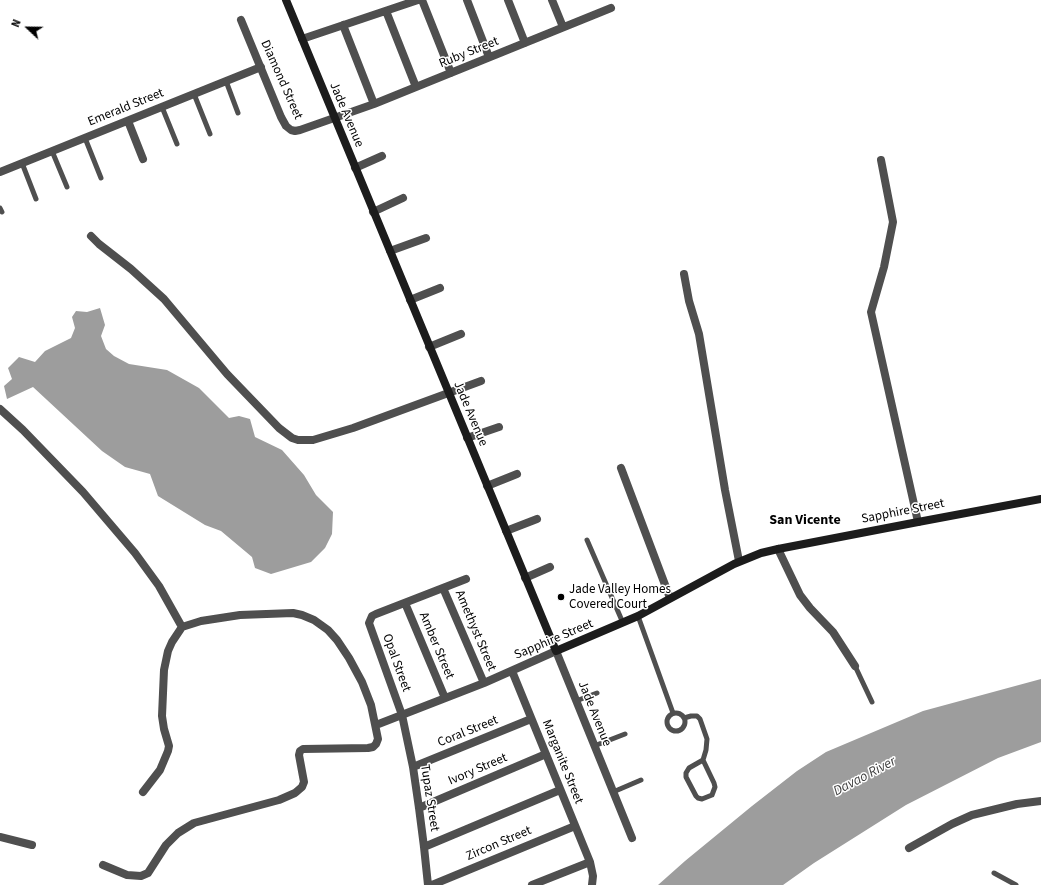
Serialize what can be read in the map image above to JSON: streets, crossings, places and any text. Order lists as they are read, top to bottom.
{
  "streets": {
    "street": [
      "Ruby Street",
      "Diamond Street",
      "Emerald Street",
      "Jade Avenue",
      "Sapphire Street",
      "Amethyst Street",
      "Amber Street",
      "Opal Street",
      "Coral Street",
      "Marganite Street",
      "Ivory Street",
      "Tupaz Street",
      "Zircon Street"
    ]
  },
  "crossings": [
    ["Ruby Street", "Diamond Street"],
    ["Ruby Street", "Jade Avenue"],
    ["Diamond Street", "Emerald Street"],
    ["Diamond Street", "Jade Avenue"],
    ["Jade Avenue", "Sapphire Street"],
    ["Sapphire Street", "Amethyst Street"],
    ["Sapphire Street", "Amber Street"],
    ["Sapphire Street", "Opal Street"],
    ["Sapphire Street", "Marganite Street"],
    ["Sapphire Street", "Tupaz Street"],
    ["Amber Street", "Opal Street"],
    ["Opal Street", "Tupaz Street"],
    ["Coral Street", "Marganite Street"],
    ["Coral Street", "Tupaz Street"],
    ["Marganite Street", "Ivory Street"],
    ["Marganite Street", "Zircon Street"],
    ["Ivory Street", "Tupaz Street"]
  ],
  "districts": ["San Vicente"],
  "water": ["Davao River"],
  "places": ["Jade Valley Homes Covered Court"],
  "north": "left"
}
